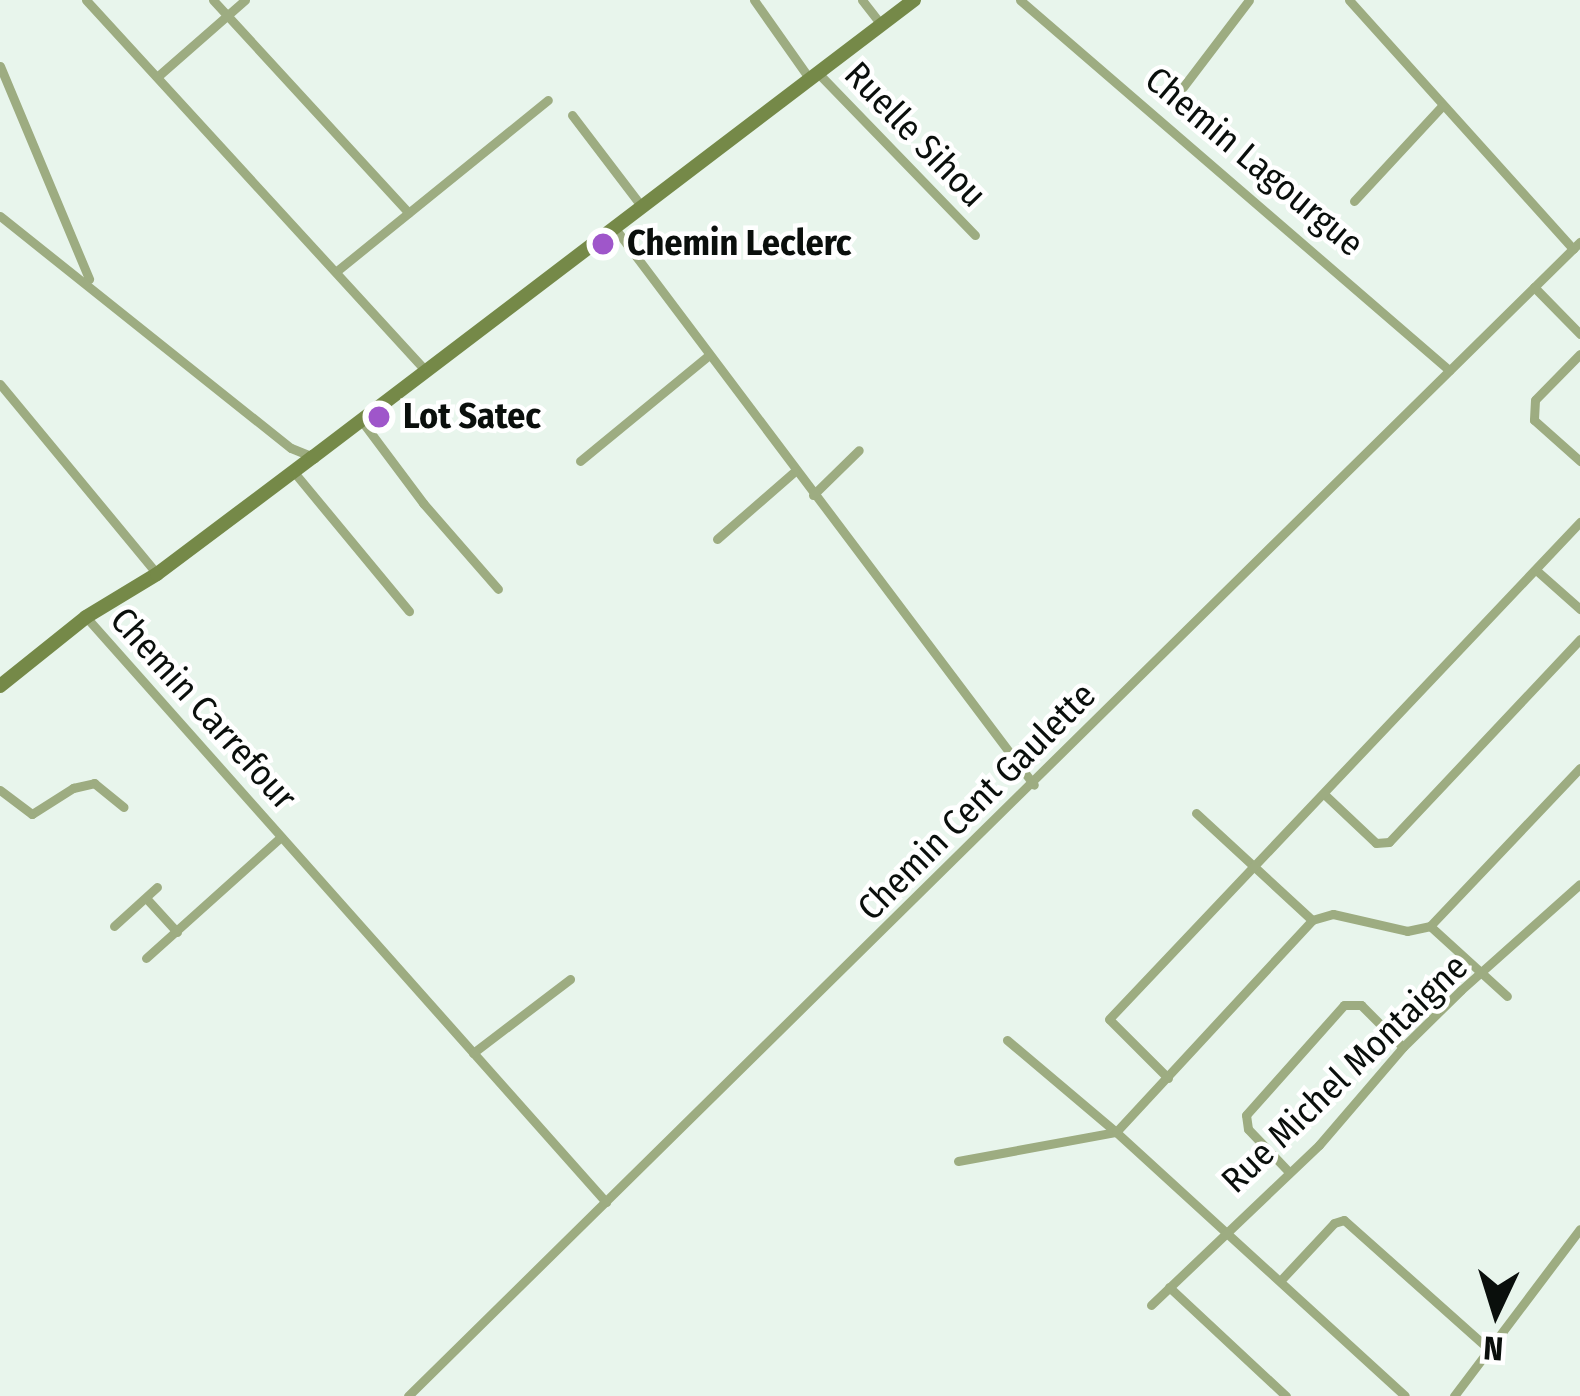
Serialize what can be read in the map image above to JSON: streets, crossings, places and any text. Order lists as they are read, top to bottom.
{
  "streets": {
    "street": [
      "Ruelle Sihou",
      "Chemin Lagourgue",
      "Chemin Carrefour",
      "Chemin Cent Gaulette",
      "Rue Michel Montaigne"
    ]
  },
  "crossings": [
    ["Chemin Lagourgue", "Chemin Cent Gaulette"],
    ["Chemin Carrefour", "Chemin Cent Gaulette"]
  ],
  "places": ["Chemin Leclerc", "Lot Satec"],
  "north": "bottom"
}
